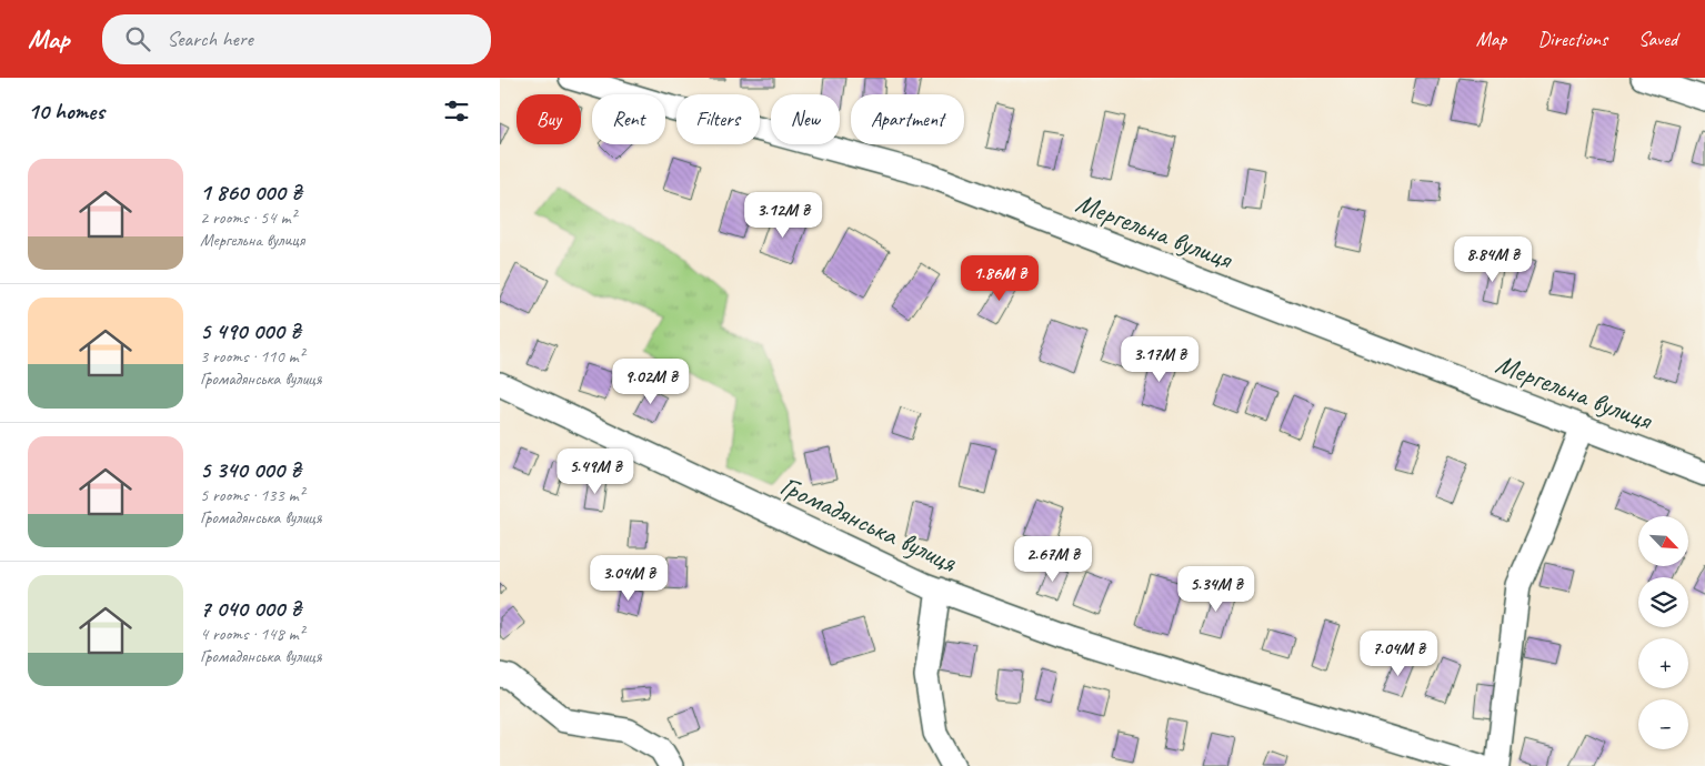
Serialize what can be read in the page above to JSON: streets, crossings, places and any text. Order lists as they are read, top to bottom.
{
  "streets": {
    "street": ["Мергельна вулиця", "Громадянська вулиця"]
  },
  "north": "bottom right",
  "page": {
    "header": "Map",
    "search": "Search here",
    "nav": ["Map", "Directions", "Saved"],
    "heading": "10 homes",
    "chip": [
      "Buy",
      "Rent",
      "Filters",
      "New",
      "Apartment"
    ],
    "list": [
      {
        "name": "1 860 000 ₴",
        "note": "2 rooms · 54 m² · Мергельна вулиця"
      },
      {
        "name": "5 490 000 ₴",
        "note": "3 rooms · 110 m² · Громадянська вулиця"
      },
      {
        "name": "5 340 000 ₴",
        "note": "5 rooms · 133 m² · Громадянська вулиця"
      },
      {
        "name": "7 040 000 ₴",
        "note": "4 rooms · 148 m² · Громадянська вулиця"
      }
    ],
    "price": [
      "3.12M ₴",
      "8.84M ₴",
      "1.86M ₴",
      "3.17M ₴",
      "9.02M ₴",
      "5.49M ₴",
      "2.67M ₴",
      "3.04M ₴",
      "5.34M ₴",
      "7.04M ₴"
    ],
    "map_buttons": ["+", "−"]
  }
}
